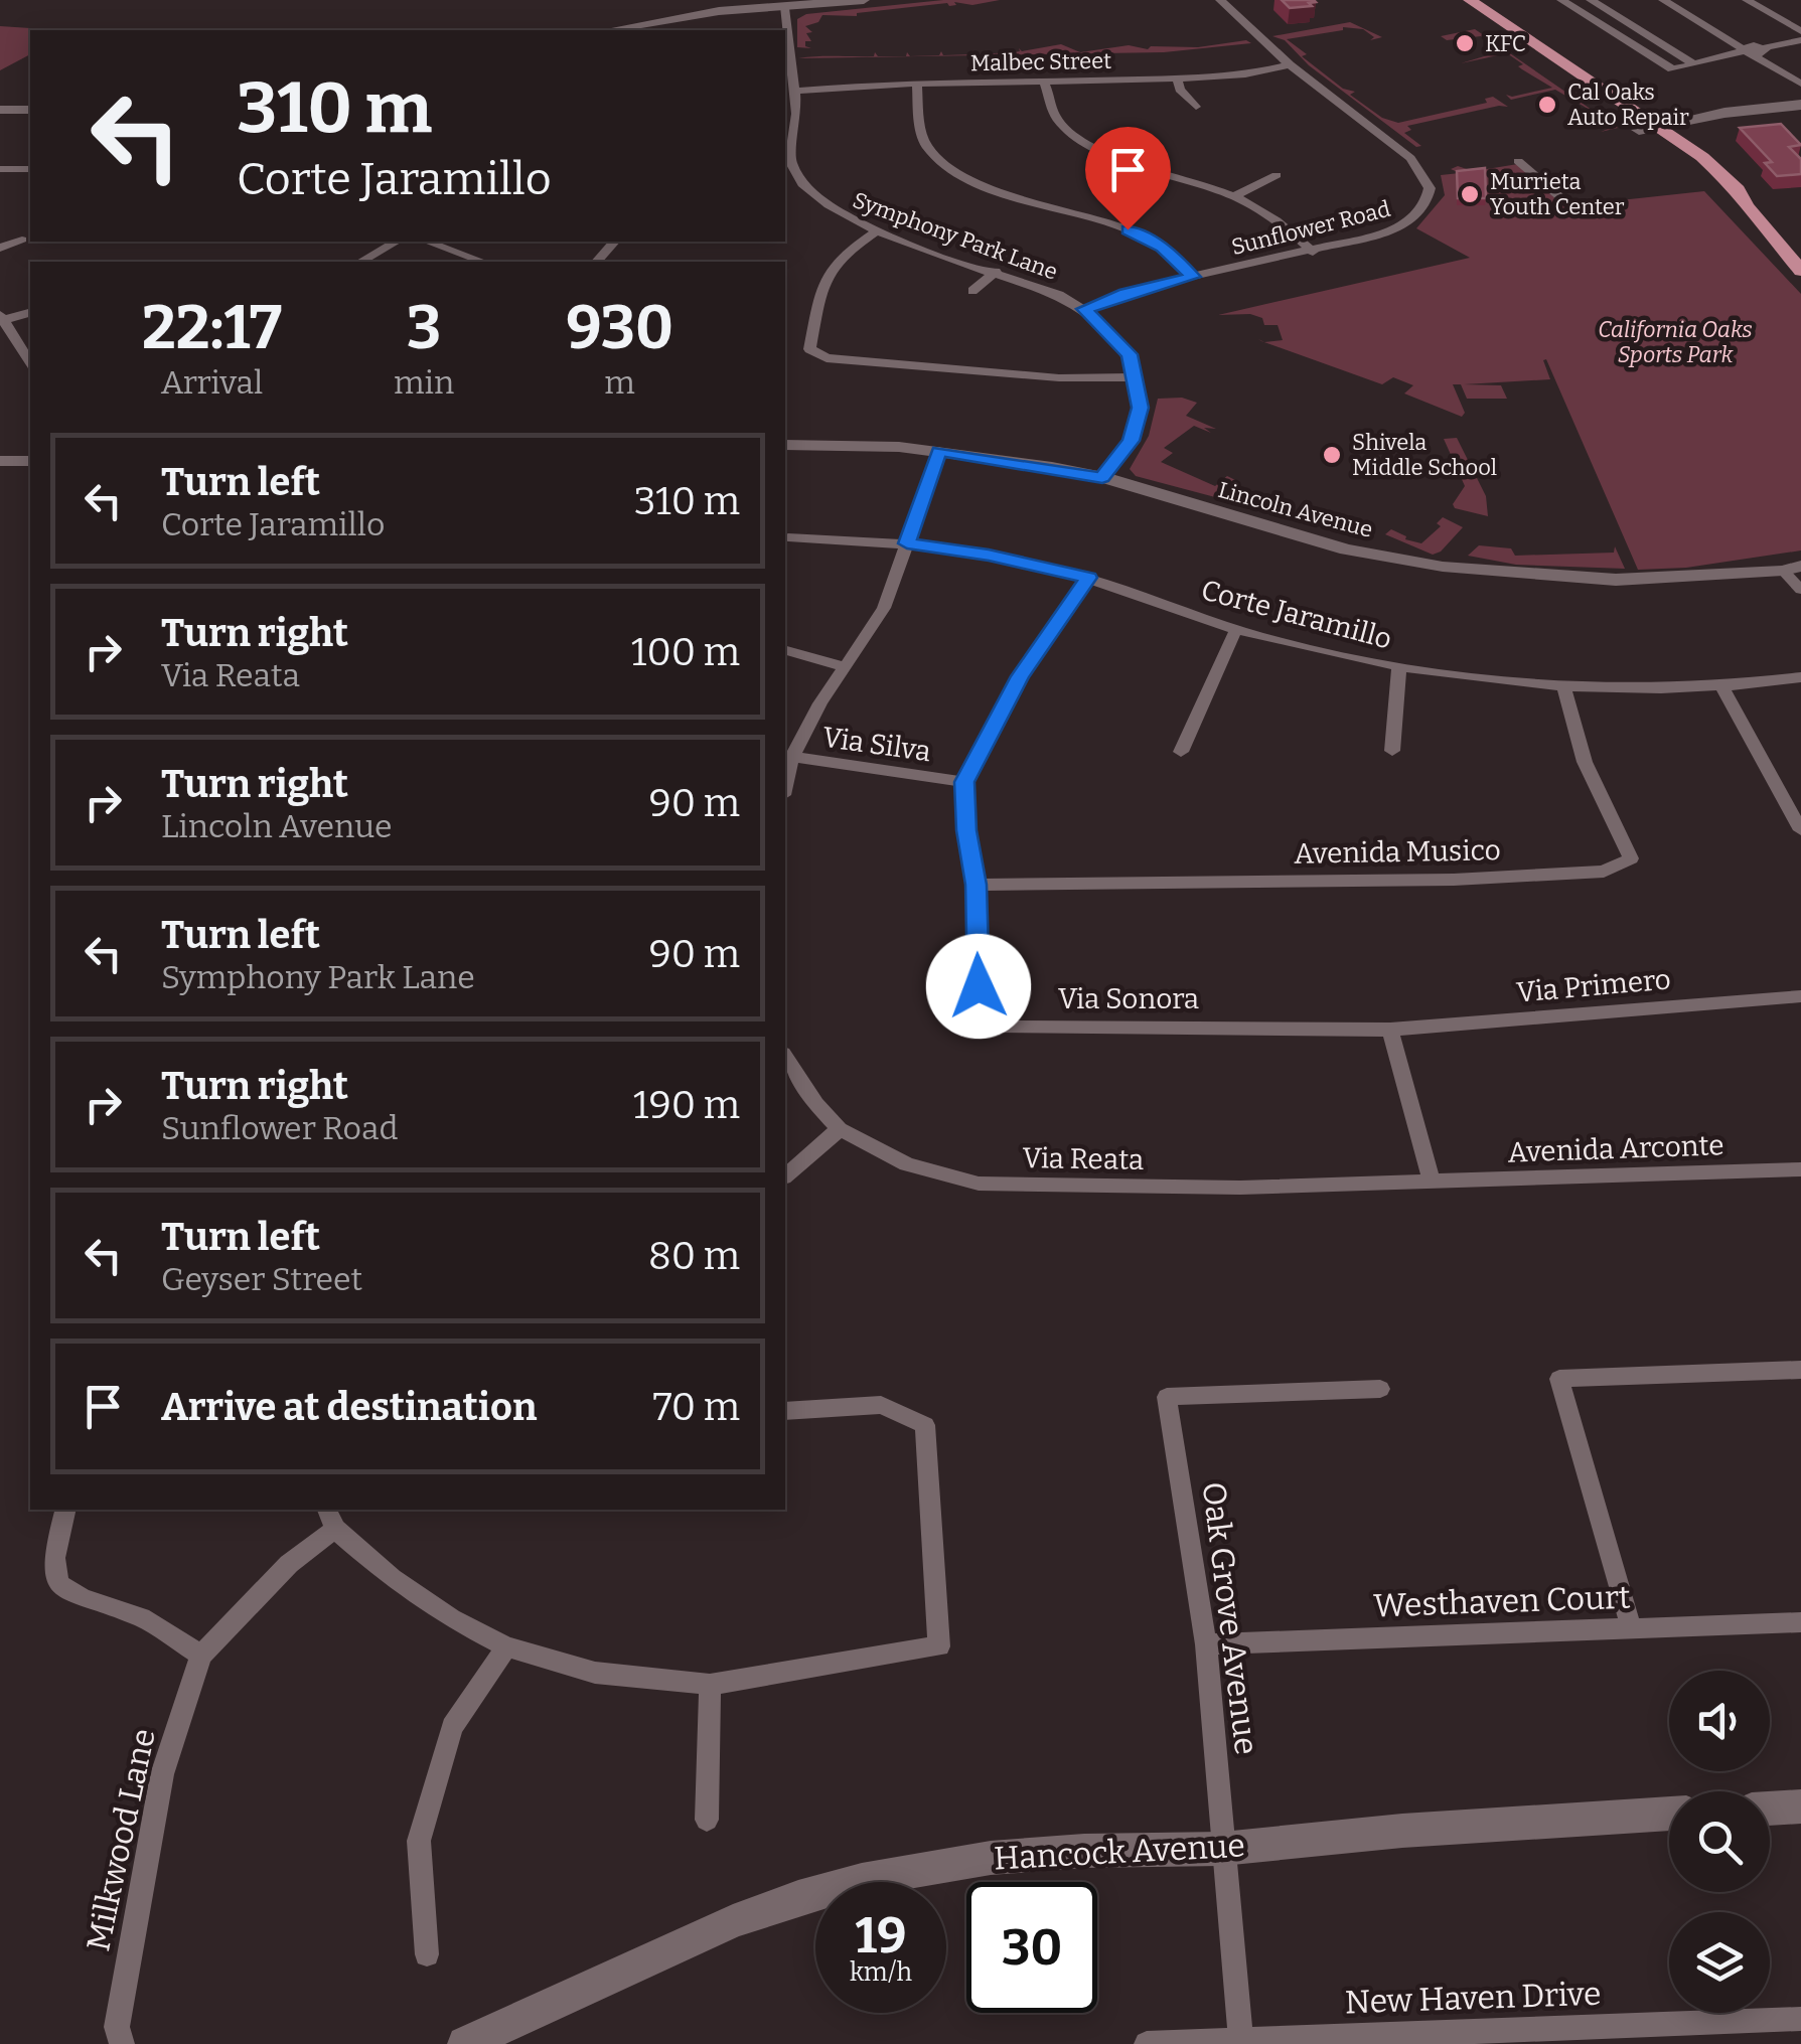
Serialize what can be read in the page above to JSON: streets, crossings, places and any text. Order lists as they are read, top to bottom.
{
  "streets": {
    "main road": ["Hancock Avenue"],
    "street": [
      "Malbec Street",
      "Sunflower Road",
      "Symphony Park Lane",
      "Lincoln Avenue",
      "Corte Jaramillo",
      "Via Silva",
      "Avenida Musico",
      "Via Primero",
      "Via Sonora",
      "Avenida Arconte",
      "Via Reata",
      "Westhaven Court",
      "Oak Grove Avenue",
      "Milkwood Lane",
      "New Haven Drive"
    ]
  },
  "crossings": [
    ["Malbec Street", "Sunflower Road"],
    ["Malbec Street", "Symphony Park Lane"],
    ["Sunflower Road", "Symphony Park Lane"],
    ["Corte Jaramillo", "Avenida Musico"],
    ["Via Silva", "Via Sonora"],
    ["Avenida Musico", "Via Sonora"],
    ["Via Primero", "Via Sonora"],
    ["Avenida Arconte", "Via Reata"],
    ["Westhaven Court", "Oak Grove Avenue"],
    ["Oak Grove Avenue", "Hancock Avenue"],
    ["Oak Grove Avenue", "New Haven Drive"]
  ],
  "parks": ["California Oaks Sports Park"],
  "places": [
    "KFC",
    "Cal Oaks Auto Repair",
    "Murrieta Youth Center",
    "Shivela Middle School"
  ],
  "page": {
    "turn": ["310 m", "Corte Jaramillo"],
    "eta": [
      "22:17",
      "Arrival",
      "3",
      "min",
      "930",
      "m"
    ],
    "list": [
      {
        "name": "Turn left",
        "note": "Corte Jaramillo",
        "value": "310 m"
      },
      {
        "name": "Turn right",
        "note": "Via Reata",
        "value": "100 m"
      },
      {
        "name": "Turn right",
        "note": "Lincoln Avenue",
        "value": "90 m"
      },
      {
        "name": "Turn left",
        "note": "Symphony Park Lane",
        "value": "90 m"
      },
      {
        "name": "Turn right",
        "note": "Sunflower Road",
        "value": "190 m"
      },
      {
        "name": "Turn left",
        "note": "Geyser Street",
        "value": "80 m"
      },
      {
        "name": "Arrive at destination",
        "value": "70 m"
      }
    ],
    "speed": "19 km/h",
    "limit": "30"
  }
}
